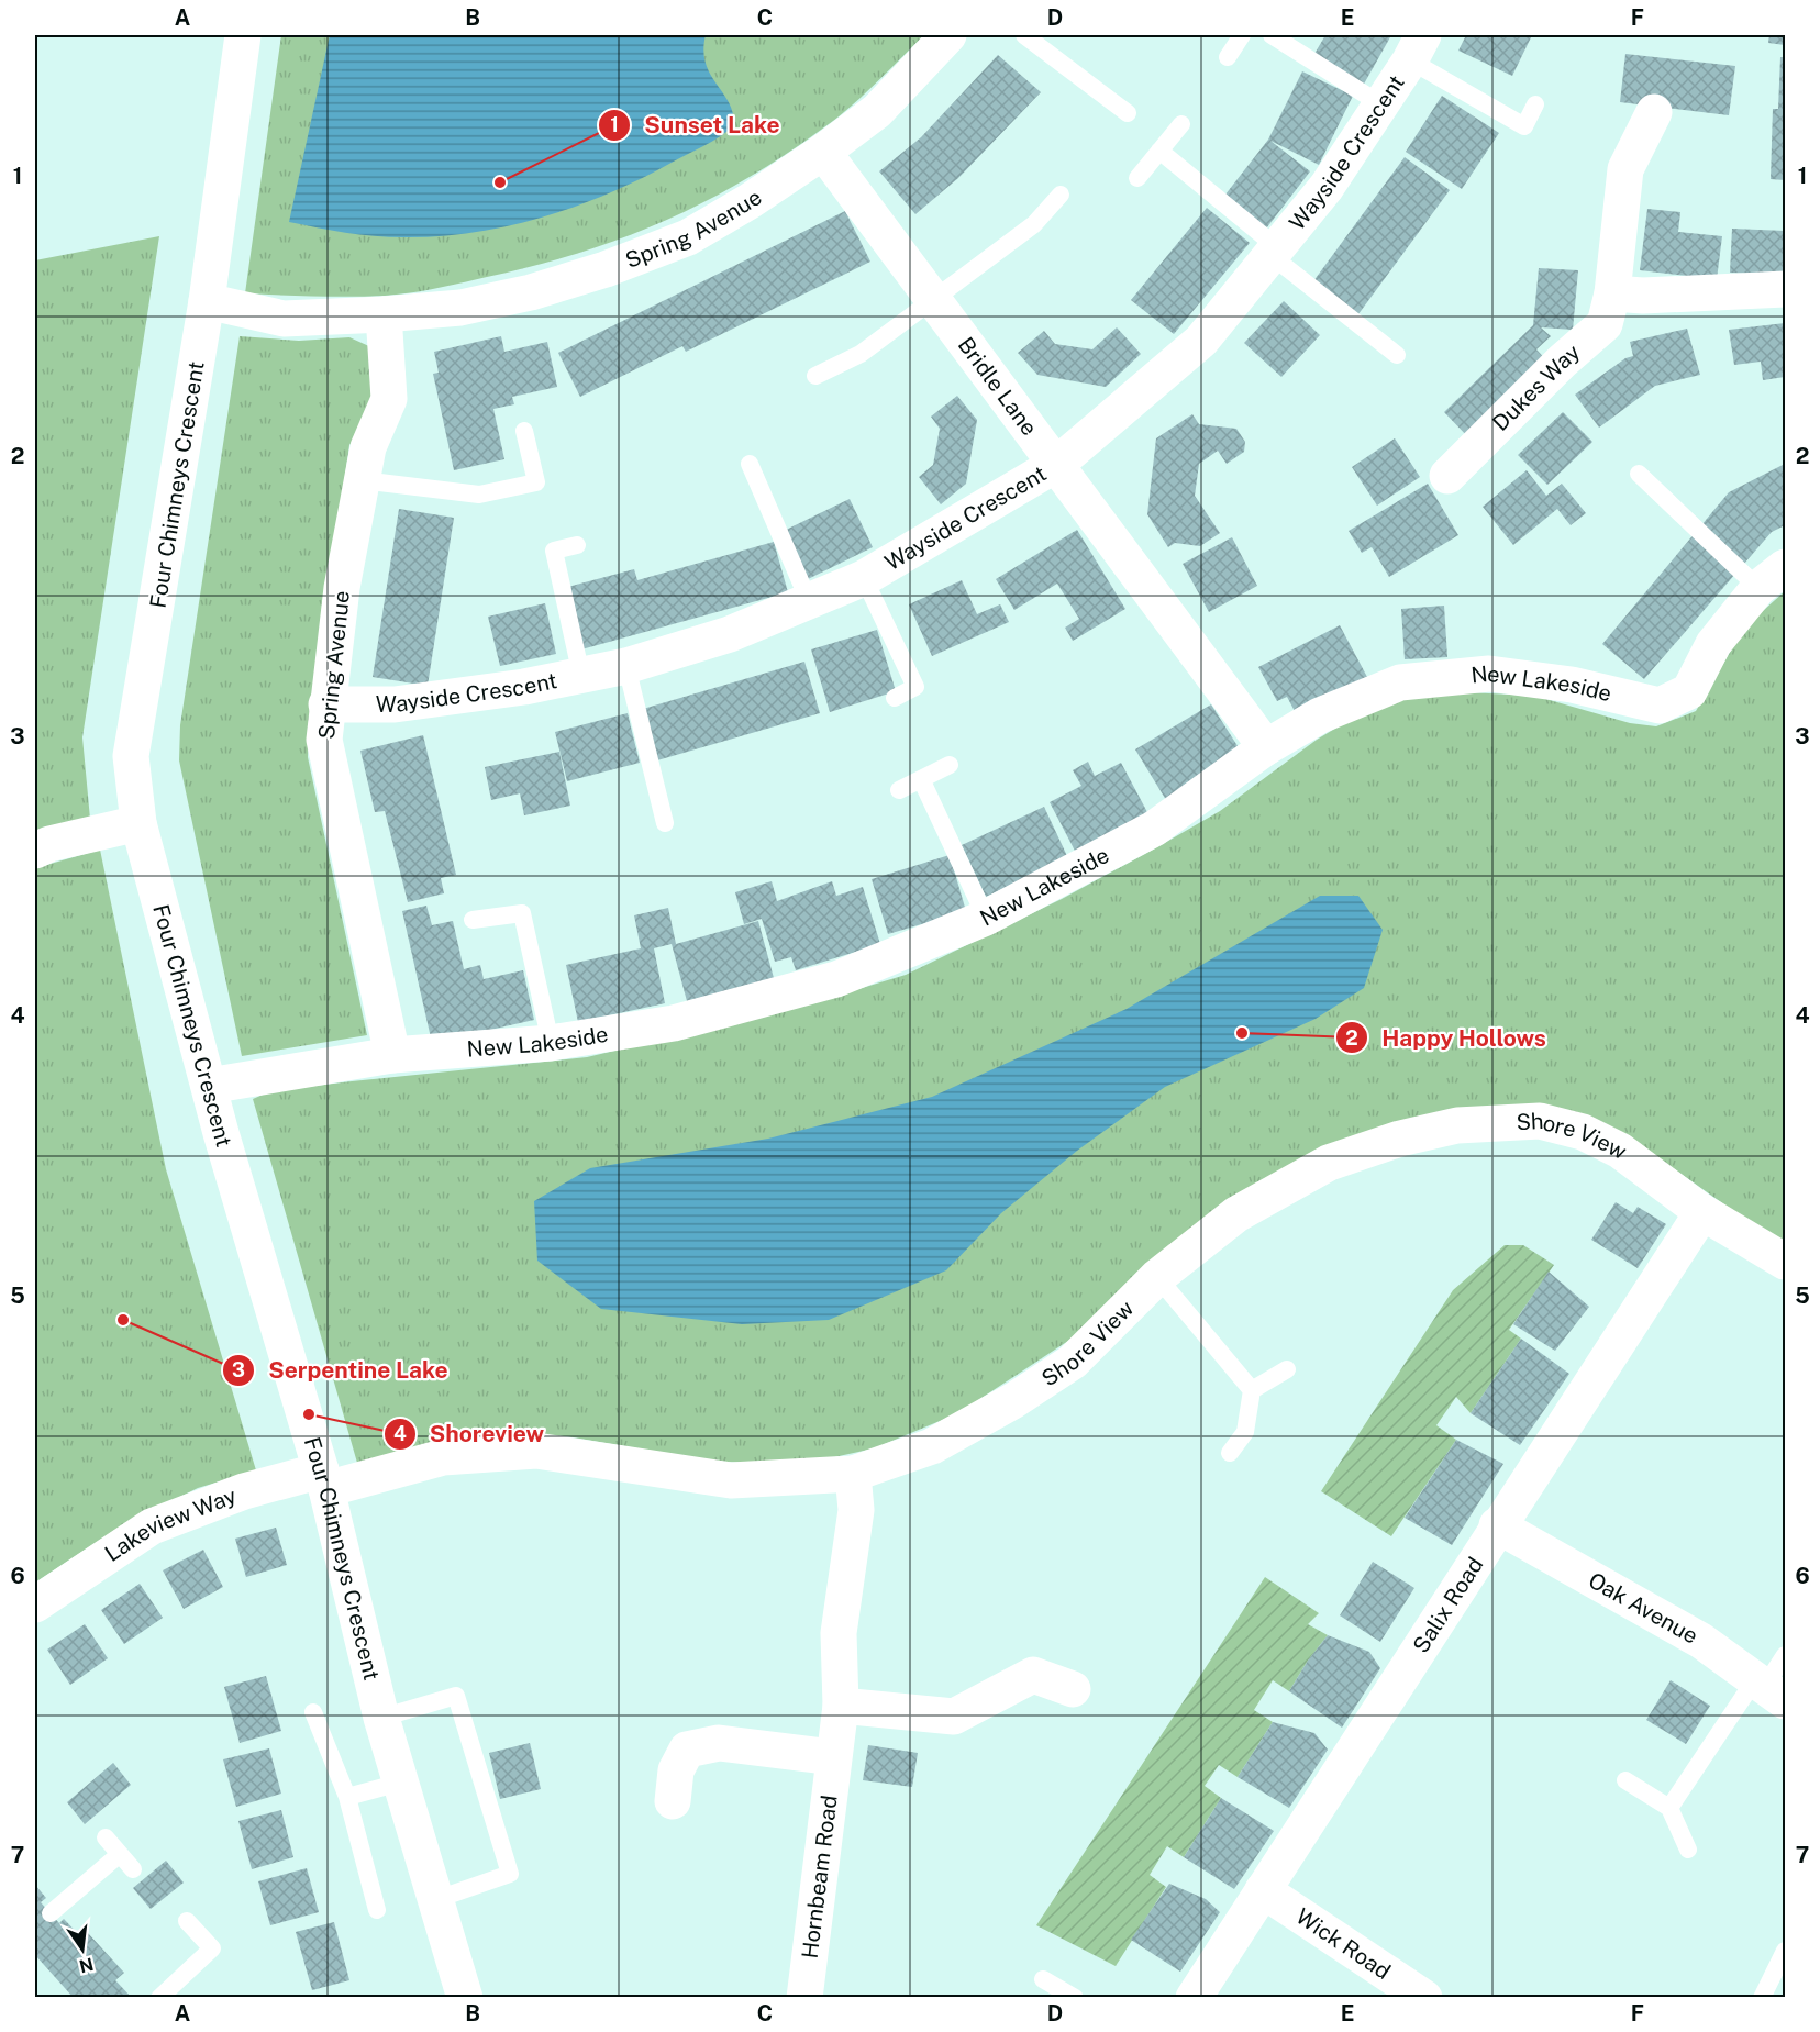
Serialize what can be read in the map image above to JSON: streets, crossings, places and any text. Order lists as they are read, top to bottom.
{
  "streets": {
    "street": [
      "Wayside Crescent",
      "Spring Avenue",
      "Bridle Lane",
      "Dukes Way",
      "Four Chimneys Crescent",
      "New Lakeside",
      "Shore View",
      "Lakeview Way",
      "Salix Road",
      "Oak Avenue",
      "Hornbeam Road",
      "Wick Road"
    ]
  },
  "crossings": [
    ["Wayside Crescent", "Spring Avenue"],
    ["Wayside Crescent", "Bridle Lane"],
    ["Spring Avenue", "Bridle Lane"],
    ["Spring Avenue", "Four Chimneys Crescent"],
    ["Spring Avenue", "New Lakeside"],
    ["Bridle Lane", "New Lakeside"],
    ["Four Chimneys Crescent", "New Lakeside"],
    ["Four Chimneys Crescent", "Shore View"],
    ["Four Chimneys Crescent", "Lakeview Way"],
    ["Shore View", "Lakeview Way"],
    ["Shore View", "Salix Road"],
    ["Shore View", "Hornbeam Road"],
    ["Salix Road", "Oak Avenue"],
    ["Salix Road", "Wick Road"]
  ],
  "places": [
    "Sunset Lake",
    "Happy Hollows",
    "Serpentine Lake",
    "Shoreview"
  ],
  "north": "bottom",
  "grid": {
    "columns": [
      "A",
      "B",
      "C",
      "D",
      "E",
      "F"
    ],
    "rows": [
      "1",
      "2",
      "3",
      "4",
      "5",
      "6",
      "7"
    ]
  }
}
